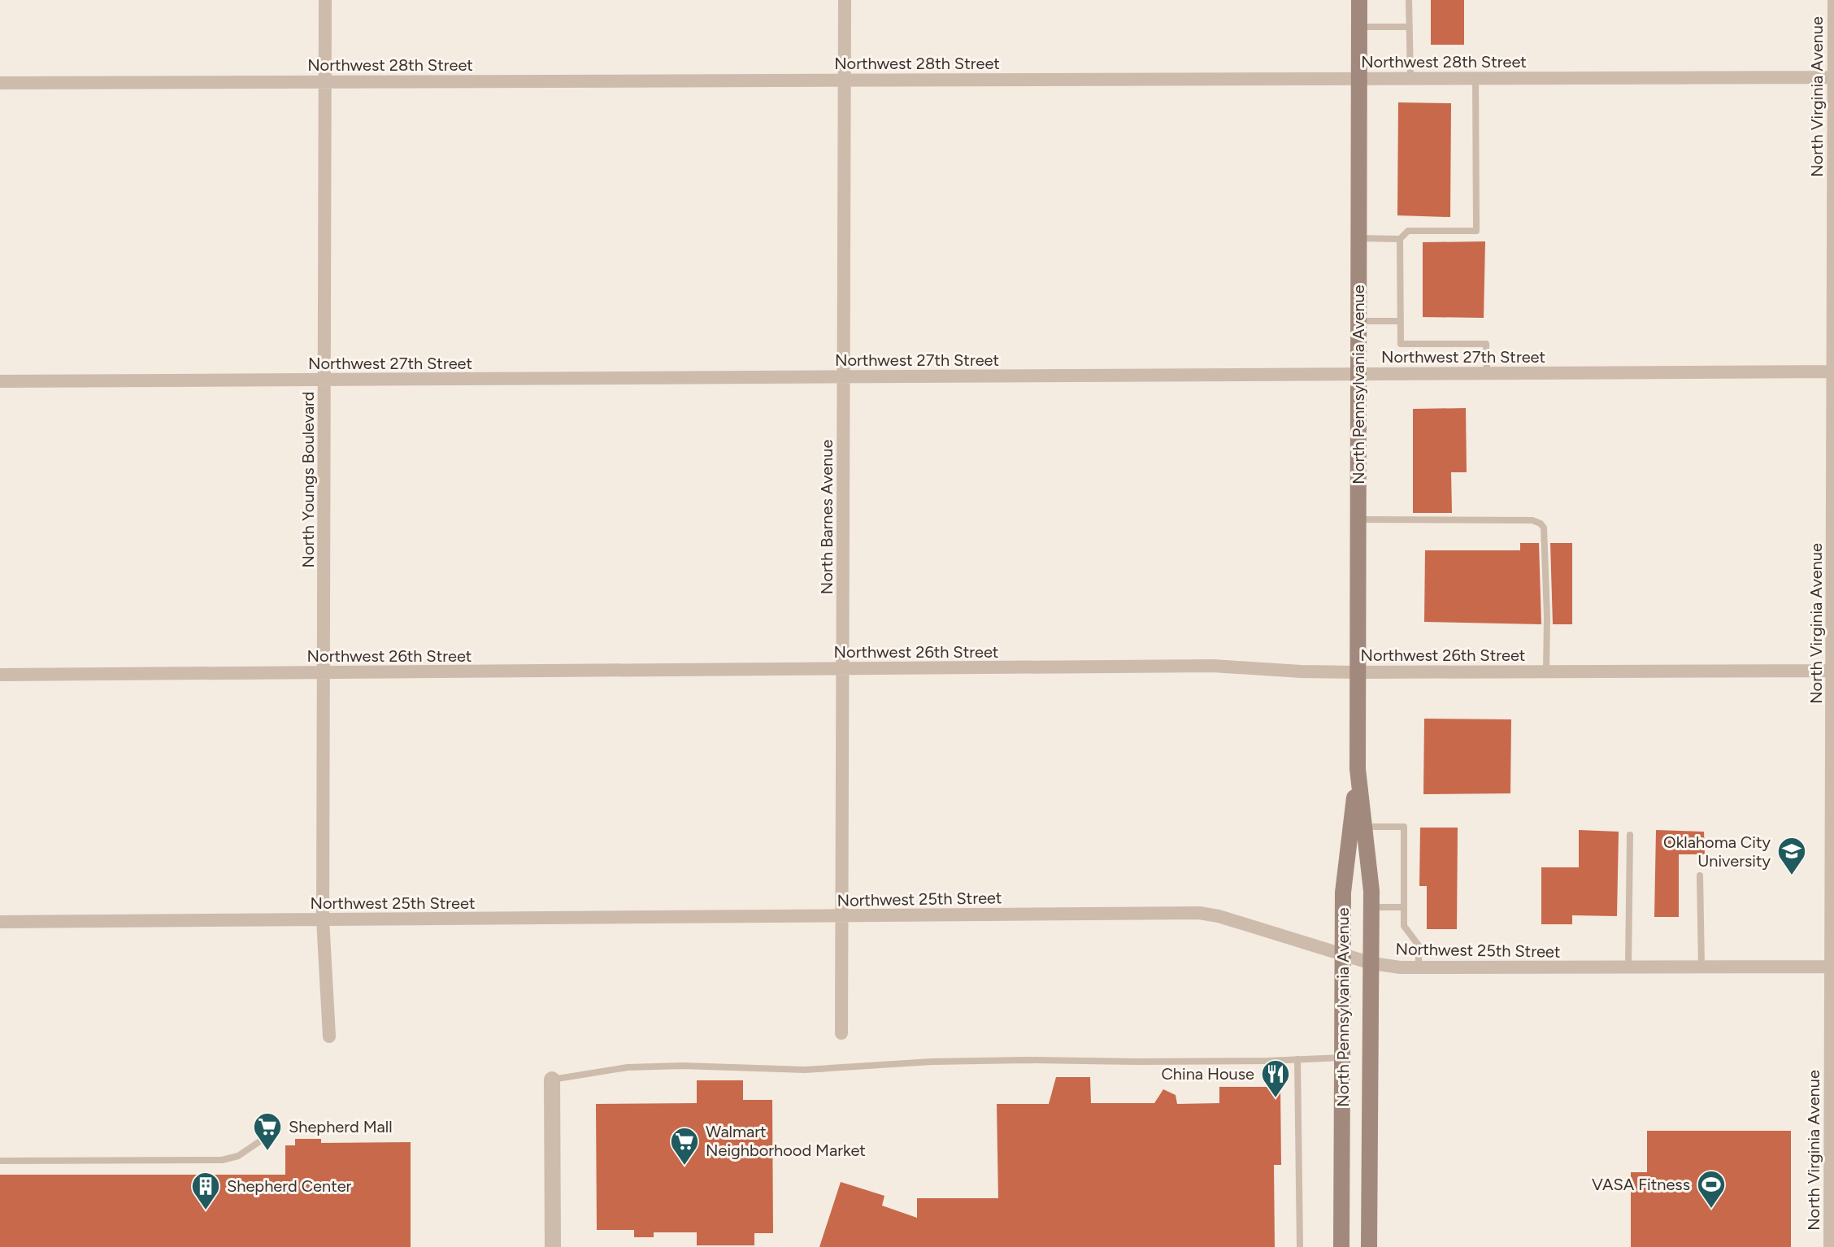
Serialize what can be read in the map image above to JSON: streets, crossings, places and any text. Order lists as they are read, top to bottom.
{
  "streets": {
    "main road": ["North Pennsylvania Avenue"],
    "street": [
      "Northwest 28th Street",
      "North Virginia Avenue",
      "Northwest 27th Street",
      "North Youngs Boulevard",
      "North Barnes Avenue",
      "Northwest 26th Street",
      "Northwest 25th Street"
    ]
  },
  "crossings": [
    ["Northwest 28th Street", "North Virginia Avenue"],
    ["Northwest 28th Street", "North Pennsylvania Avenue"],
    ["Northwest 28th Street", "North Youngs Boulevard"],
    ["Northwest 28th Street", "North Barnes Avenue"],
    ["North Virginia Avenue", "Northwest 27th Street"],
    ["North Virginia Avenue", "Northwest 26th Street"],
    ["North Virginia Avenue", "Northwest 25th Street"],
    ["Northwest 27th Street", "North Pennsylvania Avenue"],
    ["Northwest 27th Street", "North Youngs Boulevard"],
    ["Northwest 27th Street", "North Barnes Avenue"],
    ["North Pennsylvania Avenue", "Northwest 26th Street"],
    ["North Pennsylvania Avenue", "Northwest 25th Street"],
    ["North Youngs Boulevard", "Northwest 26th Street"],
    ["North Youngs Boulevard", "Northwest 25th Street"],
    ["North Barnes Avenue", "Northwest 26th Street"],
    ["North Barnes Avenue", "Northwest 25th Street"]
  ],
  "places": {
    "school or university": ["Oklahoma City University"],
    "restaurant": ["China House"],
    "supermarket": ["Shepherd Mall", "Walmart Neighborhood Market"],
    "sports": ["VASA Fitness"],
    "building": ["Shepherd Center"]
  }
}
